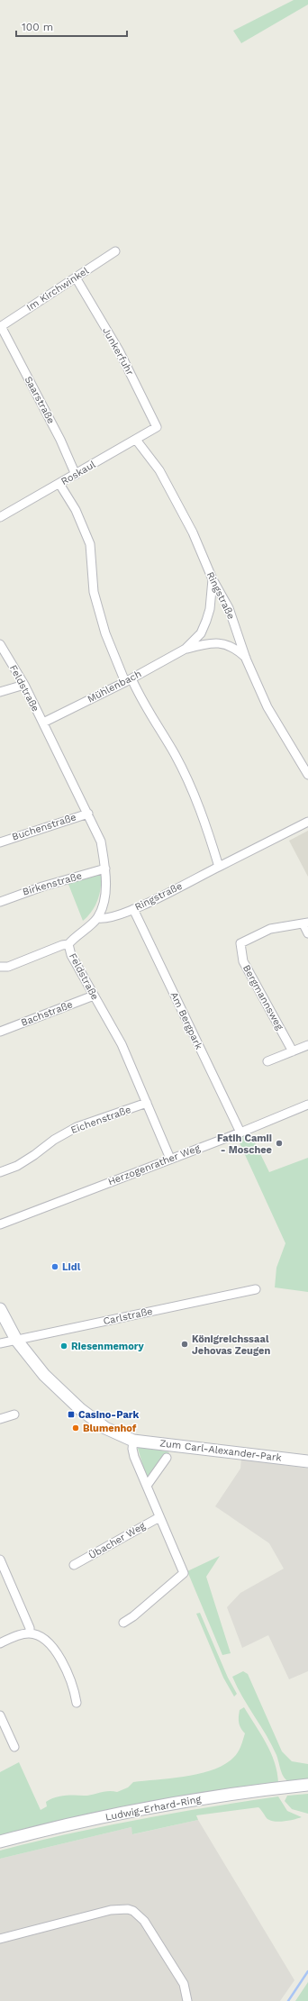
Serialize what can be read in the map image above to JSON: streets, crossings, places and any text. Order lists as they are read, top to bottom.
{
  "streets": {
    "street": [
      "Im Kirchwinkel",
      "Junkerfuhr",
      "Saarstraße",
      "Roskaul",
      "Ringstraße",
      "Mühlenbach",
      "Feldstraße",
      "Buchenstraße",
      "Birkenstraße",
      "Bergmannsweg",
      "Bachstraße",
      "Am Bergpark",
      "Eichenstraße",
      "Herzogenrather Weg",
      "Carlstraße",
      "Zum Carl-Alexander-Park",
      "Übacher Weg",
      "Ludwig-Erhard-Ring"
    ]
  },
  "crossings": [
    ["Im Kirchwinkel", "Junkerfuhr"],
    ["Im Kirchwinkel", "Saarstraße"],
    ["Junkerfuhr", "Roskaul"],
    ["Saarstraße", "Roskaul"],
    ["Roskaul", "Ringstraße"],
    ["Ringstraße", "Mühlenbach"],
    ["Ringstraße", "Feldstraße"],
    ["Ringstraße", "Am Bergpark"],
    ["Mühlenbach", "Feldstraße"],
    ["Feldstraße", "Buchenstraße"],
    ["Feldstraße", "Birkenstraße"],
    ["Feldstraße", "Bachstraße"],
    ["Feldstraße", "Eichenstraße"],
    ["Feldstraße", "Herzogenrather Weg"],
    ["Am Bergpark", "Herzogenrather Weg"]
  ],
  "places": {
    "other": [
      "Fatih Camii - Moschee",
      "Lidl",
      "Königreichssaal Jehovas Zeugen",
      "Riesenmemory",
      "Blumenhof"
    ],
    "transit": ["Casino-Park"]
  },
  "scale_bar": "100 m"
}
